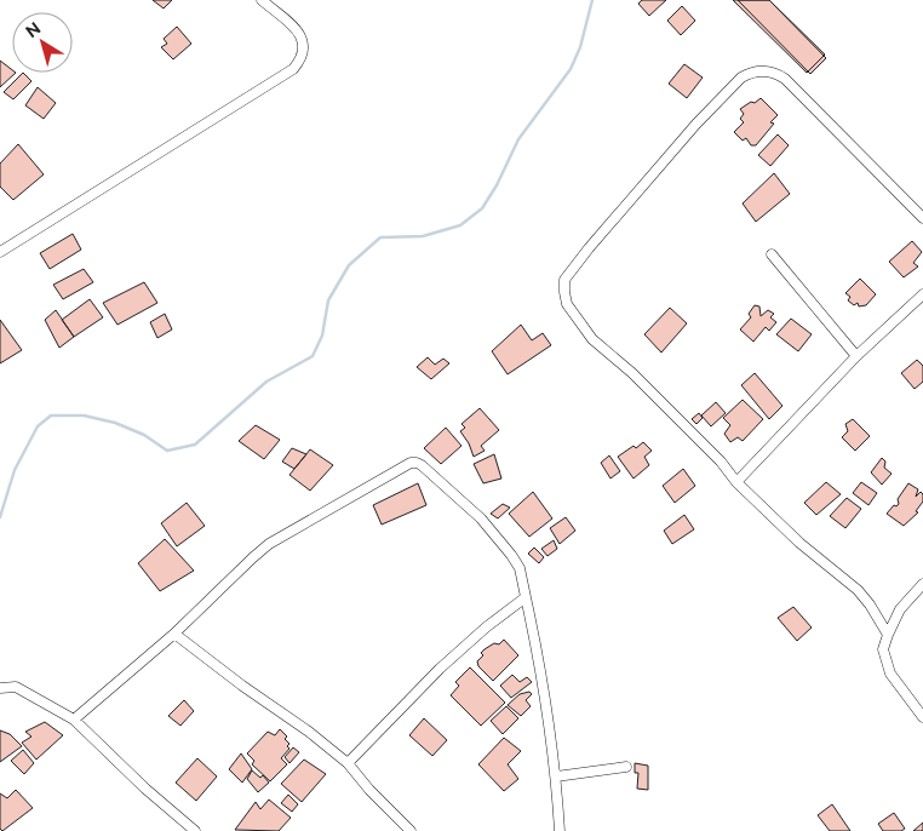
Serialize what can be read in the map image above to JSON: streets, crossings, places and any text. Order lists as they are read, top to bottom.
{
  "north": "top left"
}
